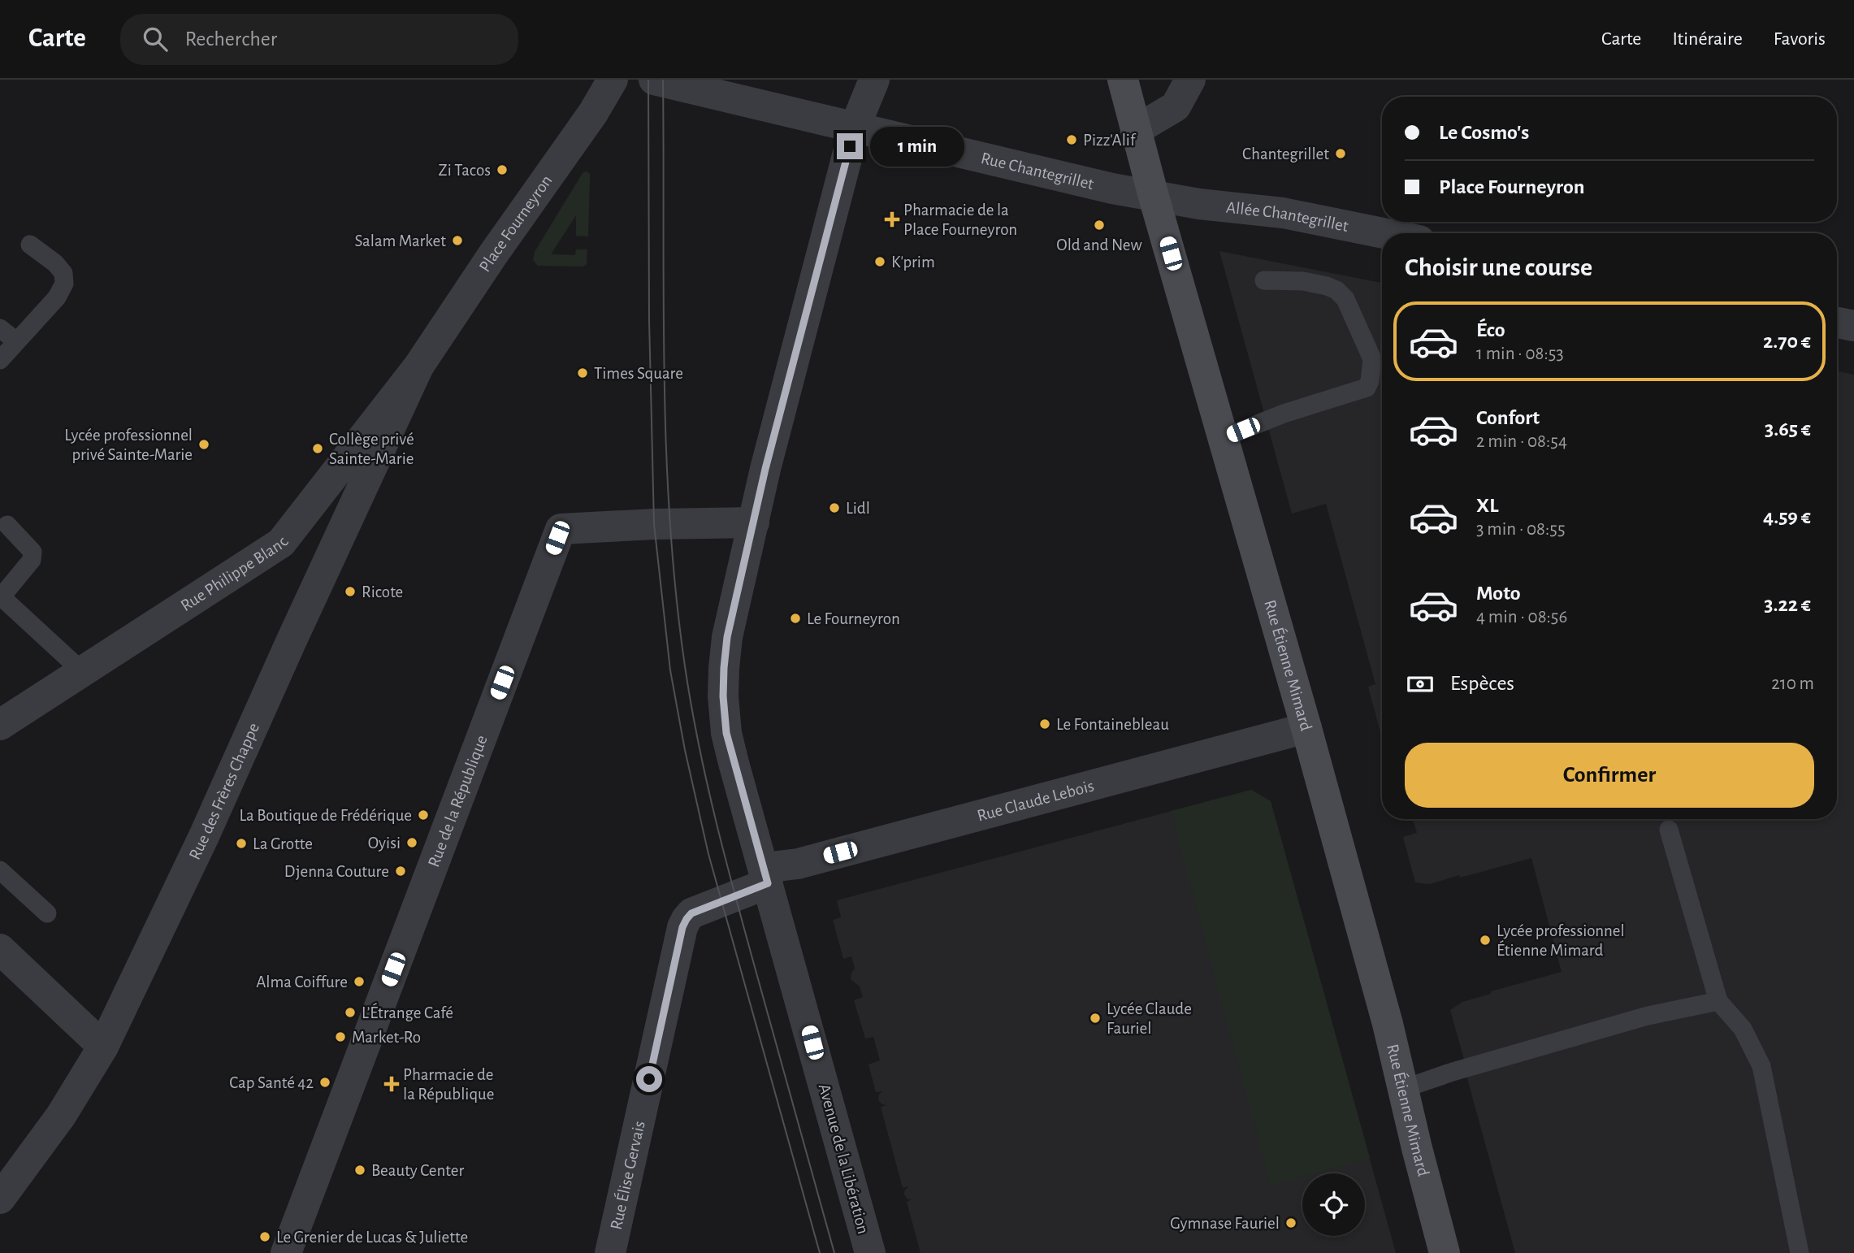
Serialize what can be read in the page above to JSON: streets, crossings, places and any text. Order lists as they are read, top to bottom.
{
  "streets": {
    "main road": ["Rue Étienne Mimard"],
    "street": [
      "Rue Chantegrillet",
      "Allée Chantegrillet",
      "Place Fourneyron",
      "Rue Philippe Blanc",
      "Rue des Frères Chappe",
      "Rue de la République",
      "Rue Claude Lebois",
      "Avenue de la Libération",
      "Rue Élise Gervais"
    ]
  },
  "crossings": [
    ["Rue Chantegrillet", "Allée Chantegrillet"],
    ["Rue Chantegrillet", "Rue Étienne Mimard"],
    ["Allée Chantegrillet", "Rue Étienne Mimard"],
    ["Place Fourneyron", "Rue Philippe Blanc"],
    ["Place Fourneyron", "Rue des Frères Chappe"],
    ["Rue Philippe Blanc", "Rue des Frères Chappe"],
    ["Rue Étienne Mimard", "Rue Claude Lebois"],
    ["Rue Claude Lebois", "Avenue de la Libération"],
    ["Rue Claude Lebois", "Rue Élise Gervais"],
    ["Avenue de la Libération", "Rue Élise Gervais"]
  ],
  "places": {
    "other": [
      "Pizz'Alif",
      "Chantegrillet",
      "Zi Tacos",
      "Old and New",
      "Salam Market",
      "K'prim",
      "Times Square",
      "Lycée professionnel privé Sainte-Marie",
      "Collège privé Sainte-Marie",
      "Lidl",
      "Ricote",
      "Le Fourneyron",
      "Le Fontainebleau",
      "La Boutique de Frédérique",
      "Oyisi",
      "La Grotte",
      "Djenna Couture",
      "Lycée professionnel Étienne Mimard",
      "Alma Coiffure",
      "L’Étrange Café",
      "Lycée Claude Fauriel",
      "Market-Ro",
      "Cap Santé 42",
      "Beauty Center",
      "Gymnase Fauriel",
      "Le Grenier de Lucas & Juliette"
    ],
    "health": ["Pharmacie de la Place Fourneyron", "Pharmacie de la République"]
  },
  "page": {
    "header": "Carte",
    "search": "Rechercher",
    "nav": ["Carte", "Itinéraire", "Favoris"],
    "banner": ["Le Cosmo's", "Place Fourneyron"],
    "bubble": "1 min",
    "heading": "Choisir une course",
    "list": [
      {
        "name": "Éco",
        "note": "1 min · 08:53",
        "value": "2.70 €"
      },
      {
        "name": "Confort",
        "note": "2 min · 08:54",
        "value": "3.65 €"
      },
      {
        "name": "XL",
        "note": "3 min · 08:55",
        "value": "4.59 €"
      },
      {
        "name": "Moto",
        "note": "4 min · 08:56",
        "value": "3.22 €"
      }
    ],
    "pay": ["Espèces", "210 m"],
    "buttons": "Confirmer"
  }
}
